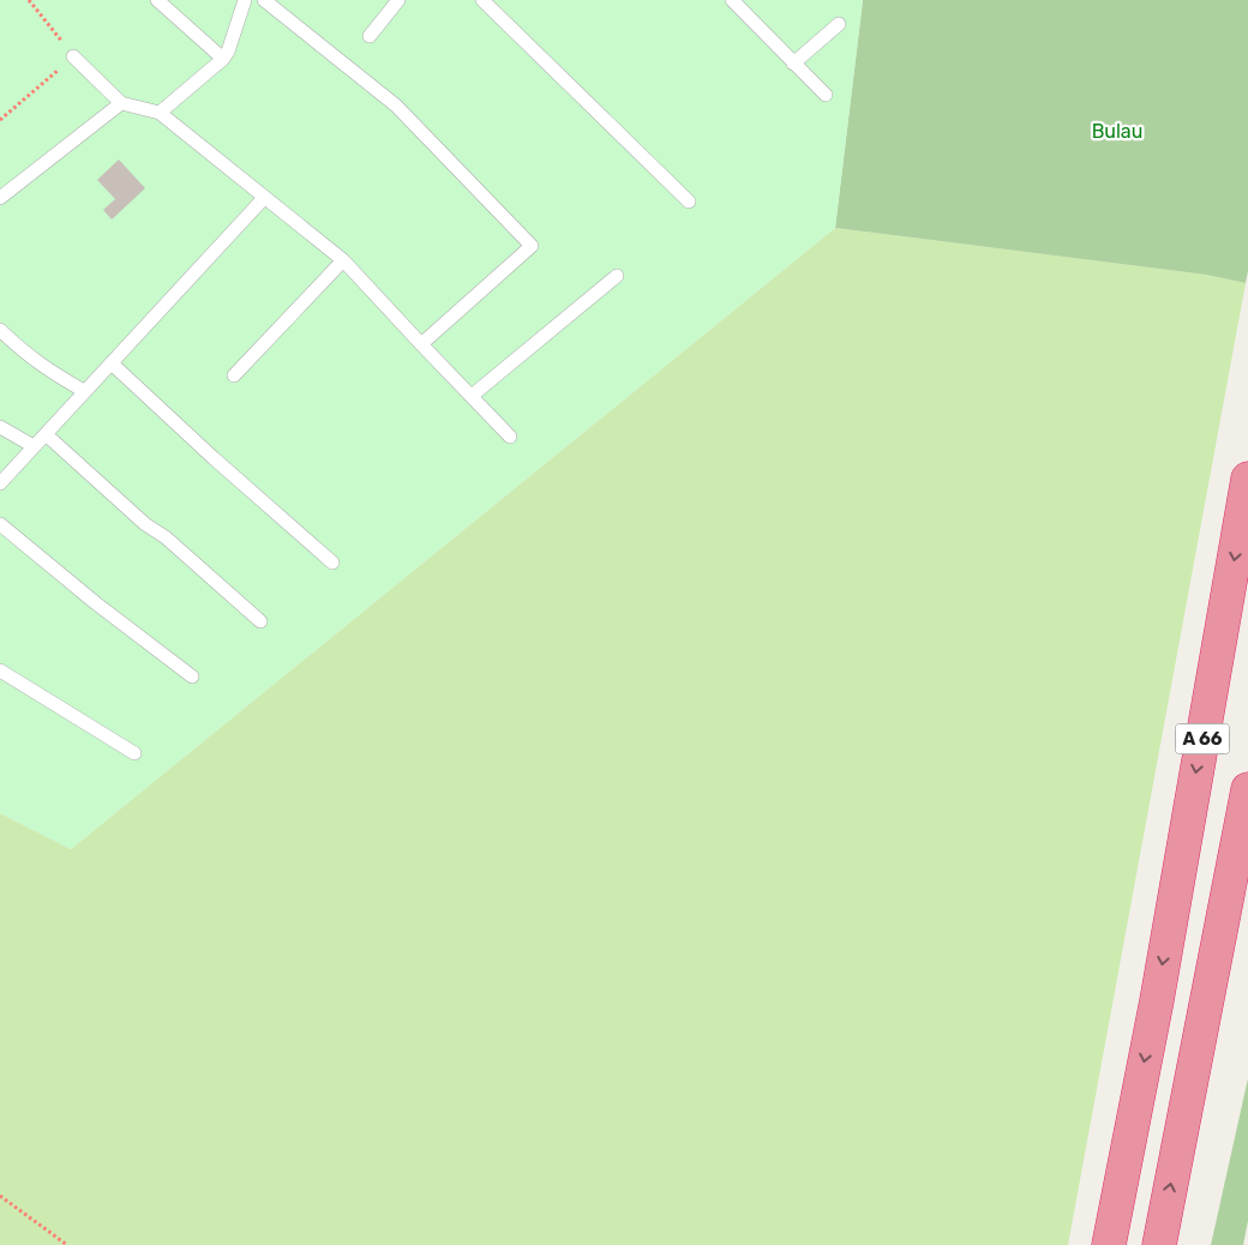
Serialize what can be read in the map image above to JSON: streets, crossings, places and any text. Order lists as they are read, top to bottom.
{
  "streets": {
    "highway": ["A 66"]
  },
  "parks": ["Bulau"]
}
